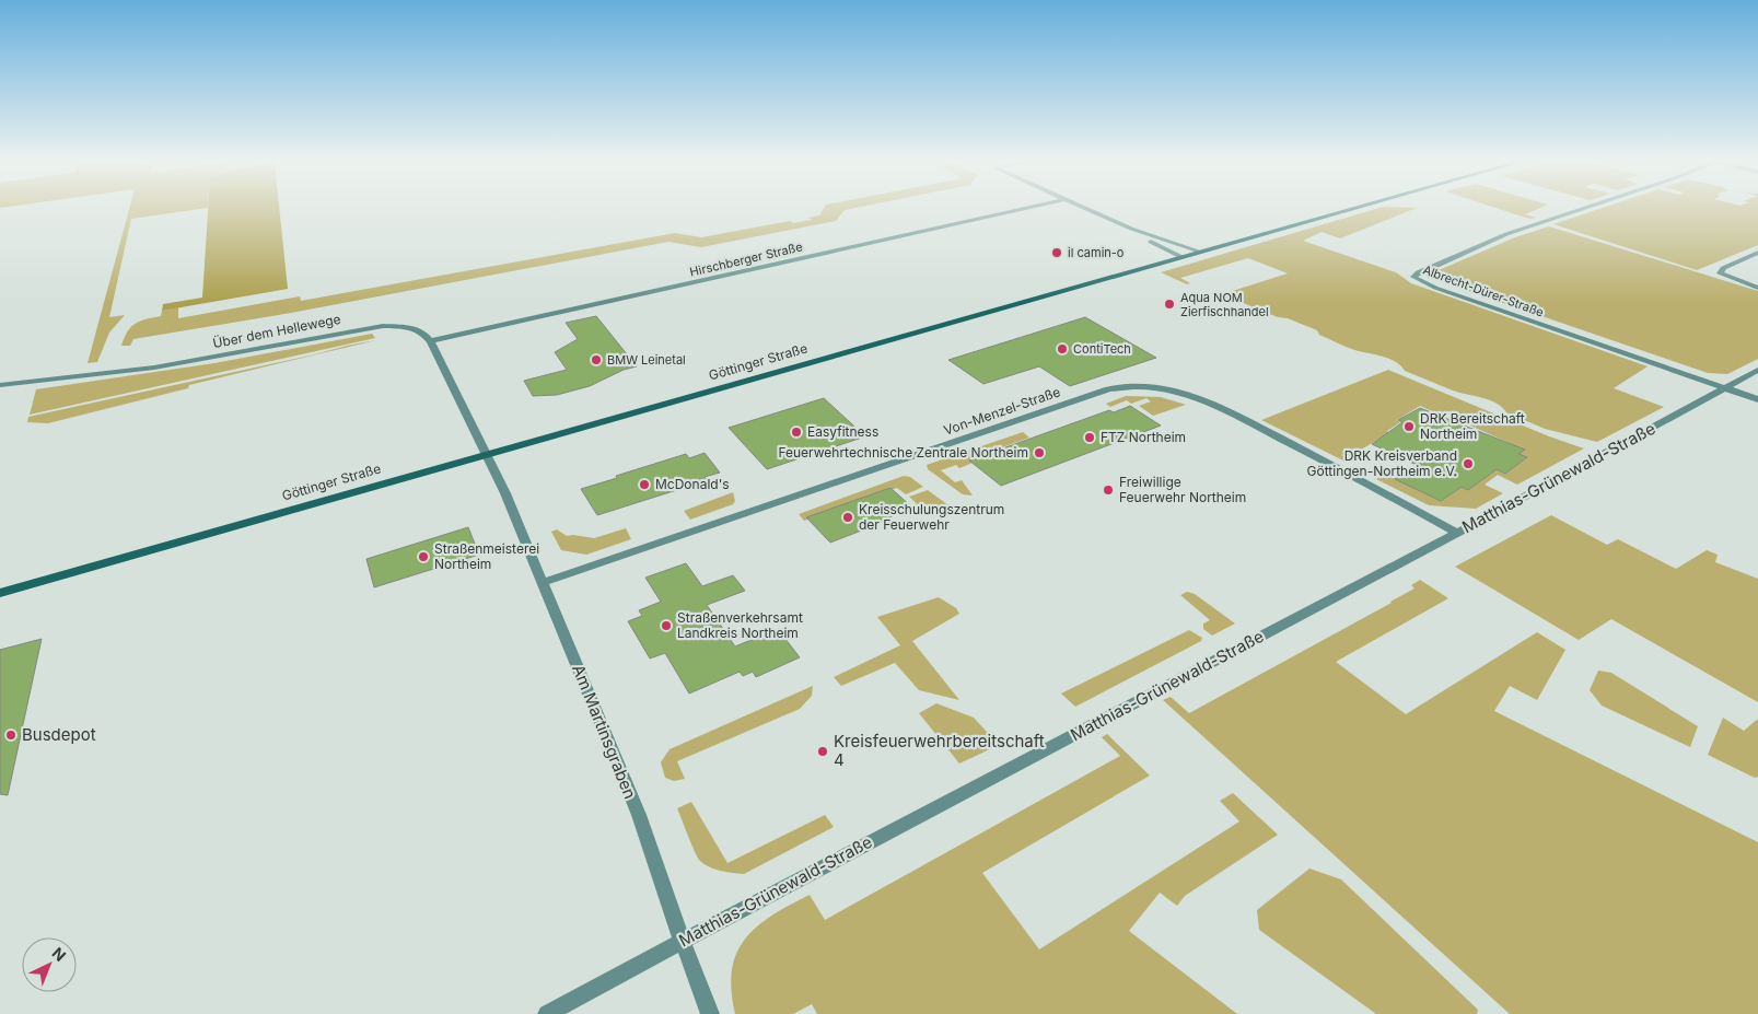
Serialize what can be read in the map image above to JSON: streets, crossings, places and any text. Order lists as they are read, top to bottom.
{
  "streets": {
    "main road": ["Göttinger Straße"],
    "street": [
      "Hirschberger Straße",
      "Albrecht-Dürer-Straße",
      "Über dem Hellewege",
      "Von-Menzel-Straße",
      "Matthias-Grünewald-Straße",
      "Am Martinsgraben"
    ]
  },
  "crossings": [
    ["Hirschberger Straße", "Über dem Hellewege"],
    ["Albrecht-Dürer-Straße", "Matthias-Grünewald-Straße"],
    ["Göttinger Straße", "Am Martinsgraben"],
    ["Von-Menzel-Straße", "Matthias-Grünewald-Straße"],
    ["Von-Menzel-Straße", "Am Martinsgraben"],
    ["Matthias-Grünewald-Straße", "Am Martinsgraben"]
  ],
  "places": [
    "il camin-o",
    "Aqua NOM Zierfischhandel",
    "ContiTech",
    "BMW Leinetal",
    "DRK Bereitschaft Northeim",
    "Easyfitness",
    "FTZ Northeim",
    "Feuerwehrtechnische Zentrale Northeim",
    "DRK Kreisverband Göttingen-Northeim e.V.",
    "McDonald's",
    "Freiwillige Feuerwehr Northeim",
    "Kreisschulungszentrum der Feuerwehr",
    "Straßenmeisterei Northeim",
    "Straßenverkehrsamt Landkreis Northeim",
    "Busdepot",
    "Kreisfeuerwehrbereitschaft 4"
  ],
  "north": "top right"
}
